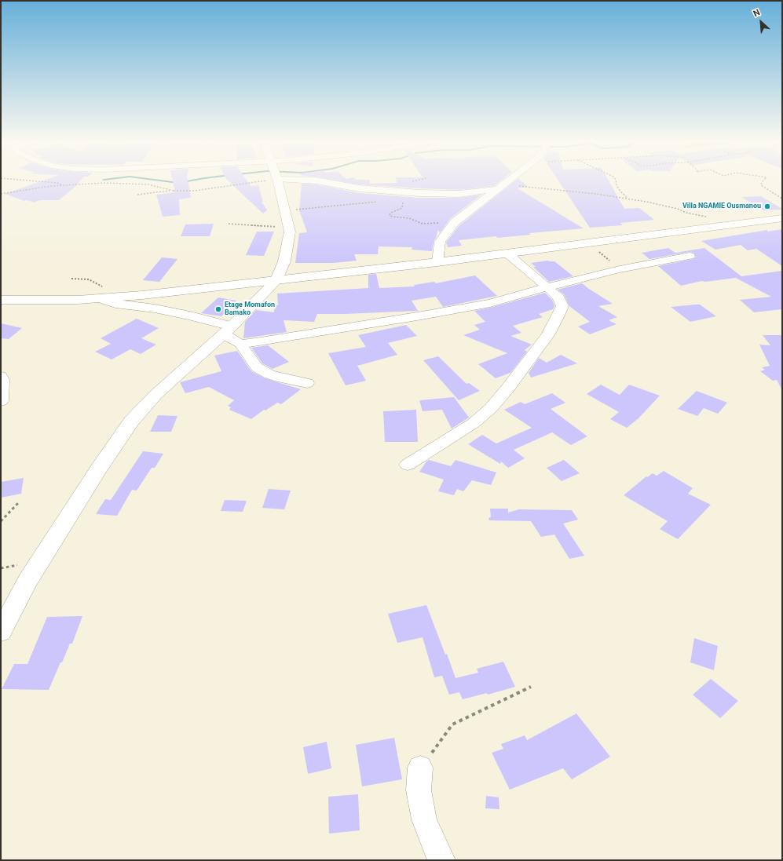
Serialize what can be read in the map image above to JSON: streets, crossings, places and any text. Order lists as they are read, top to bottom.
{
  "places": ["Villa NGAMIE Ousmanou", "Etage Momafon Bamako"],
  "north": "top left"
}
